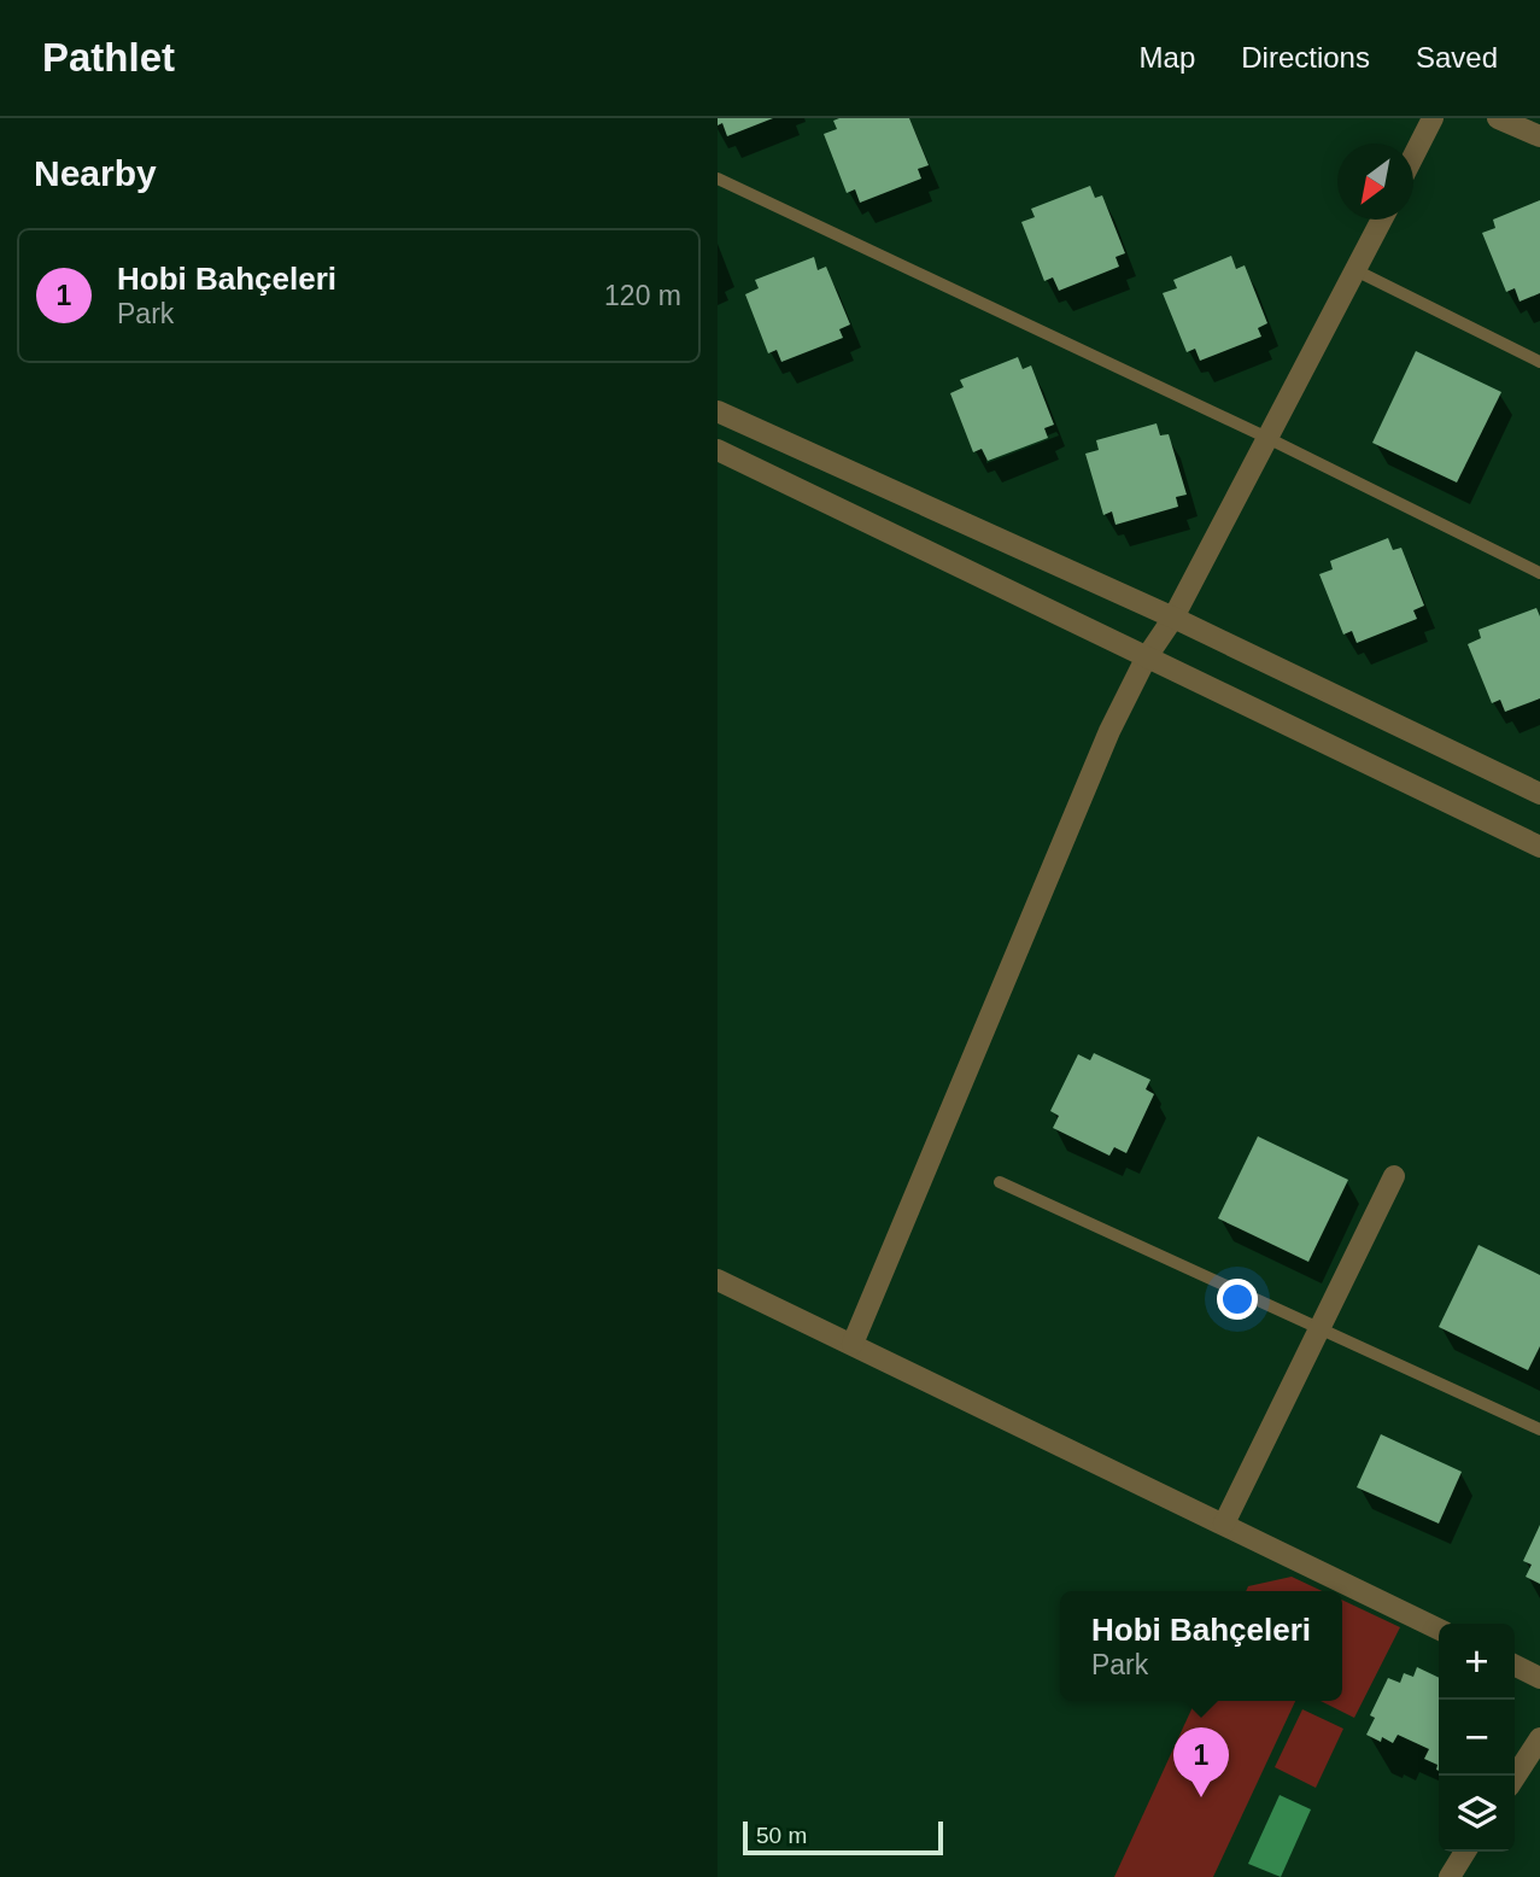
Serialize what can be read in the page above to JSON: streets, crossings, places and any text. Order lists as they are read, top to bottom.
{
  "scale_bar": "50 m",
  "north": "bottom left",
  "page": {
    "header": "Pathlet",
    "nav": ["Map", "Directions", "Saved"],
    "heading": "Nearby",
    "list": [
      {
        "mark": "1",
        "name": "Hobi Bahçeleri",
        "note": "Park",
        "value": "120 m"
      }
    ],
    "popup": ["Hobi Bahçeleri", "Park"],
    "map_buttons": ["+", "−"],
    "pins": "1",
    "scale": "50 m"
  }
}
